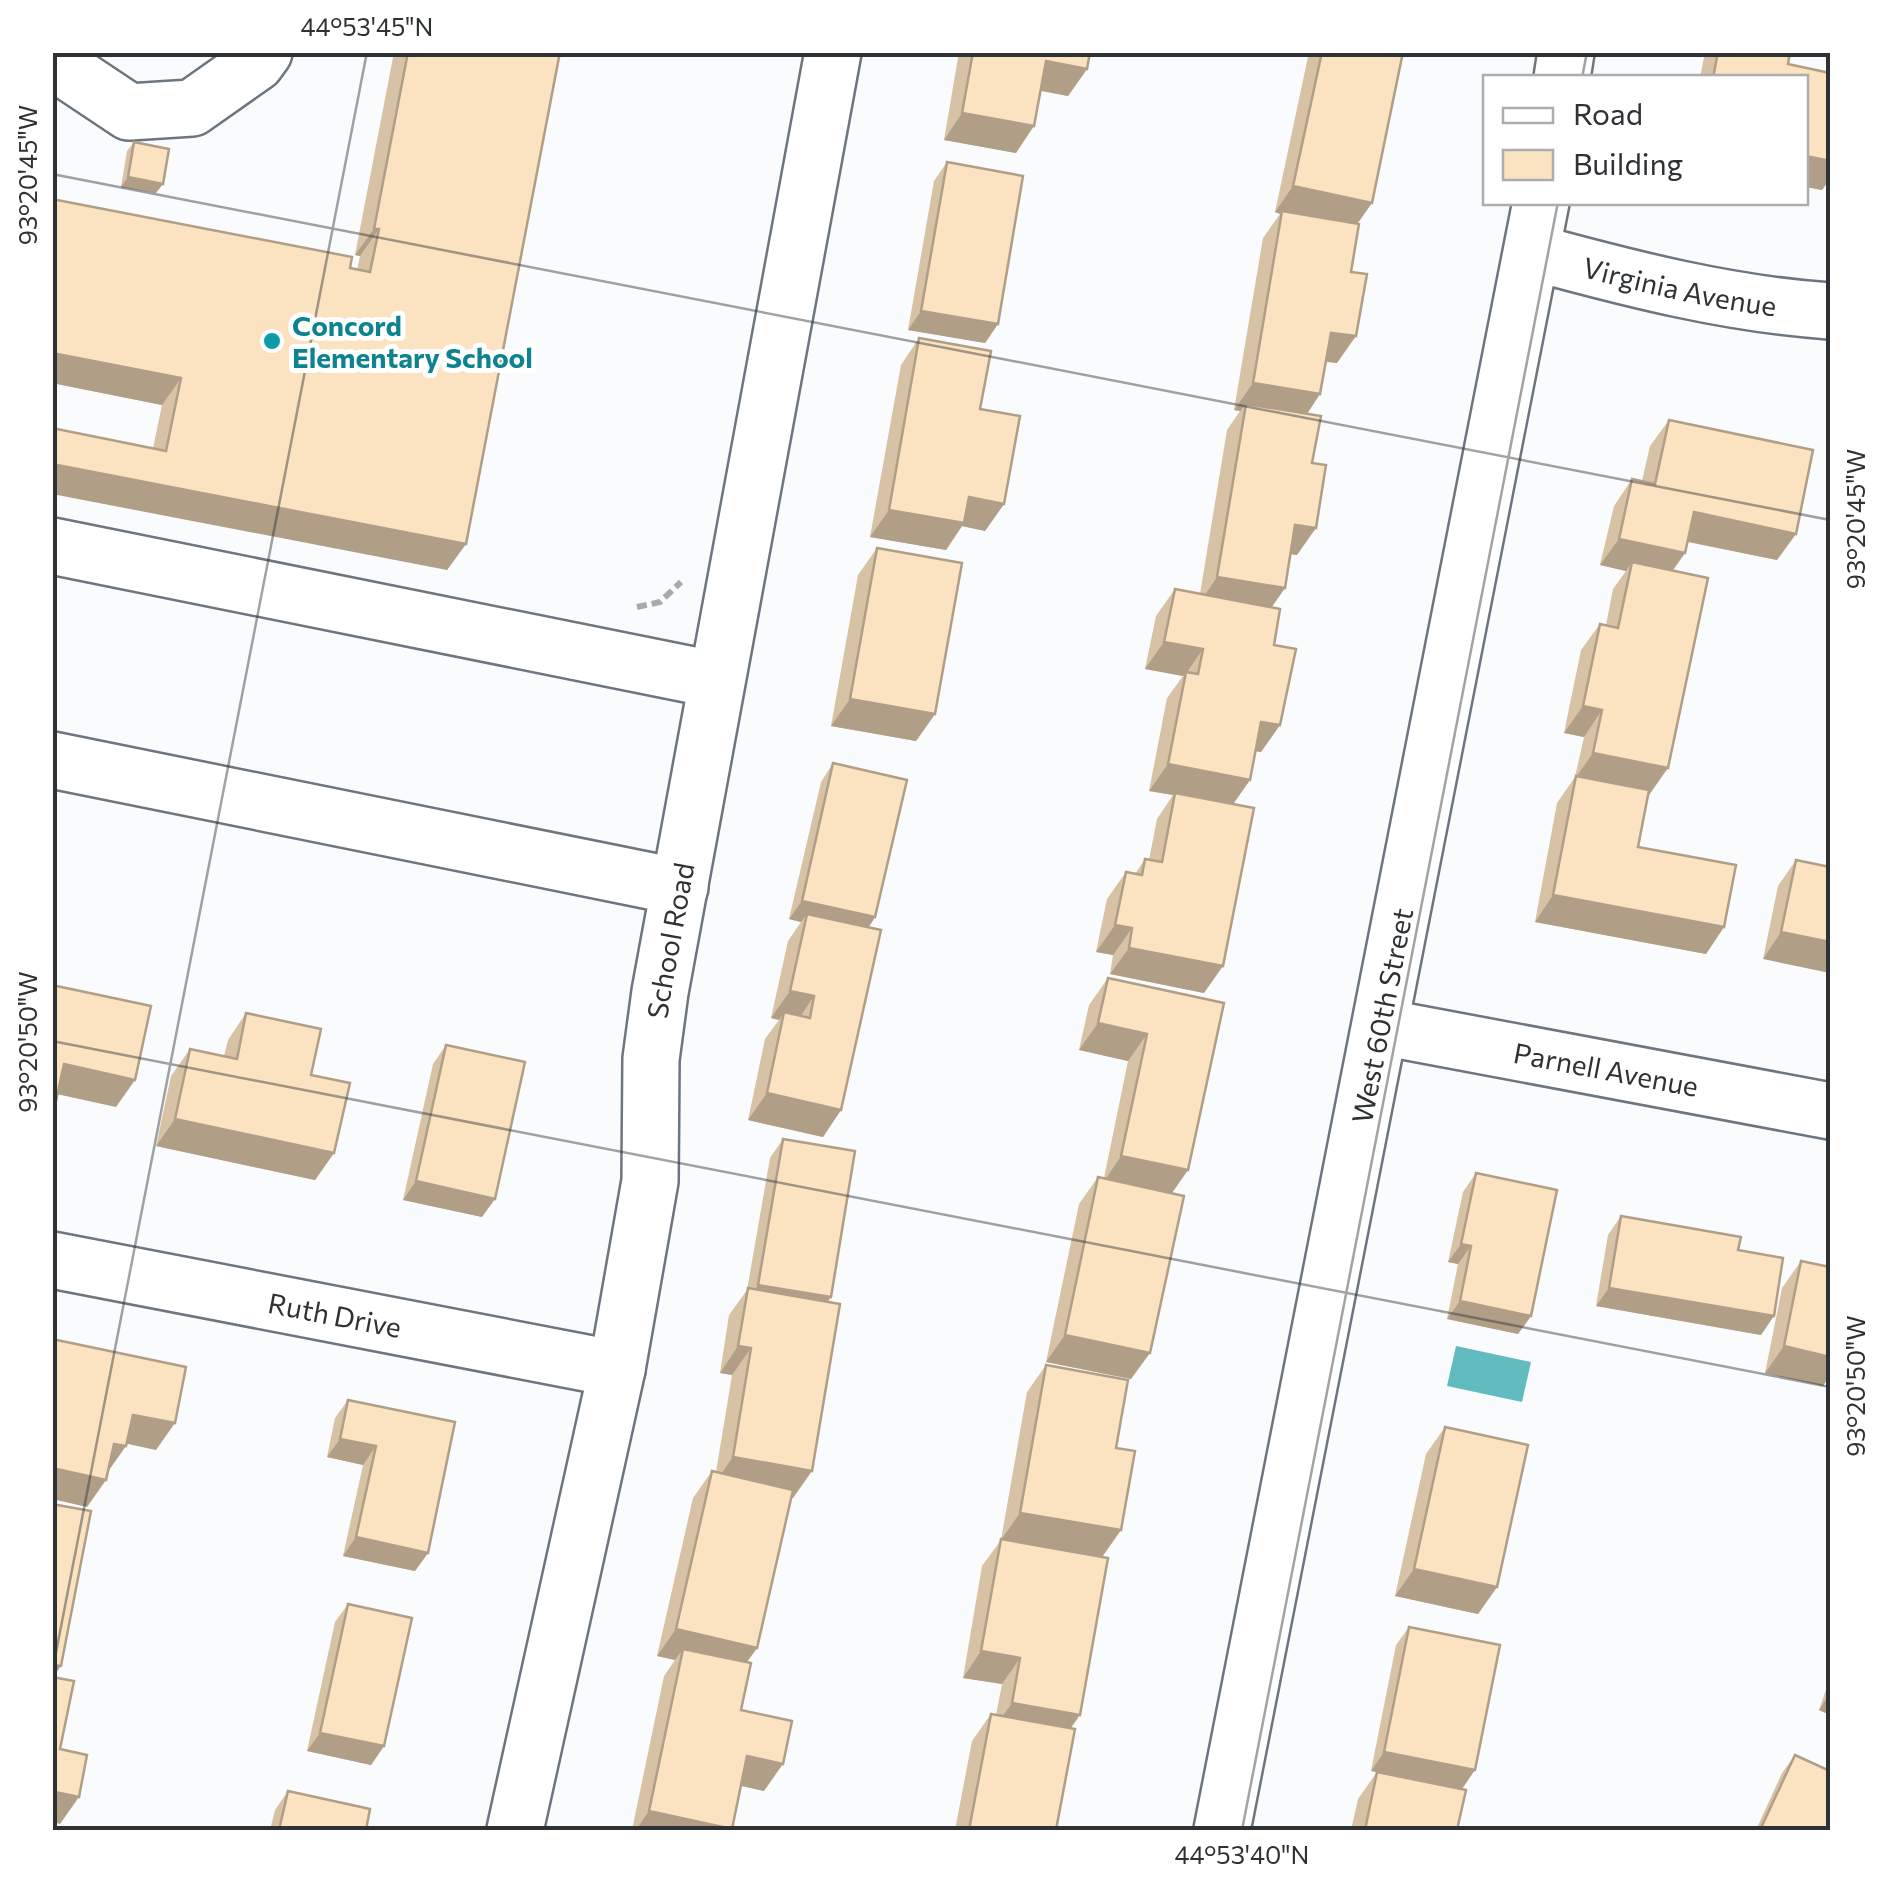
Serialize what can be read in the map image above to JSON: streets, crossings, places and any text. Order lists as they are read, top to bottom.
{
  "streets": {
    "street": [
      "Virginia Avenue",
      "School Road",
      "West 60th Street",
      "Parnell Avenue",
      "Ruth Drive"
    ]
  },
  "crossings": [
    ["Virginia Avenue", "West 60th Street"],
    ["School Road", "Ruth Drive"],
    ["West 60th Street", "Parnell Avenue"]
  ],
  "places": ["Concord Elementary School"],
  "legend": ["Road", "Building"],
  "coordinates": [
    "44°53'45\"N",
    "93°20'45\"W",
    "93°20'50\"W",
    "44°53'40\"N"
  ]
}
